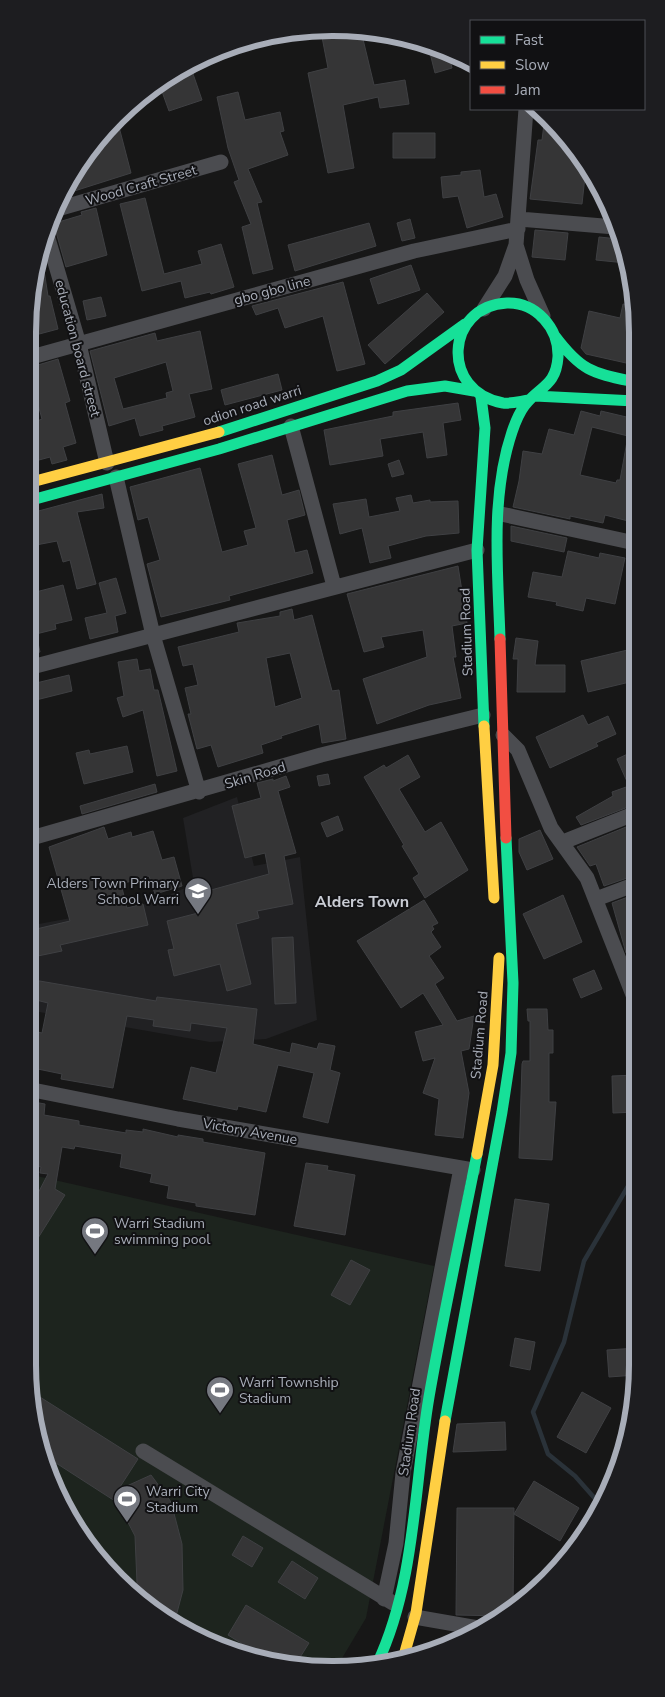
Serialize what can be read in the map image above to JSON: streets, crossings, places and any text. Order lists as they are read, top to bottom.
{
  "streets": {
    "main road": ["odion road warri", "Stadium Road"],
    "street": [
      "Wood Craft Street",
      "gbo gbo line",
      "education board street",
      "Skin Road",
      "Victory Avenue"
    ]
  },
  "crossings": [
    ["gbo gbo line", "education board street"],
    ["education board street", "odion road warri"],
    ["odion road warri", "Stadium Road"],
    ["Stadium Road", "Skin Road"],
    ["Stadium Road", "Victory Avenue"]
  ],
  "districts": ["Alders Town"],
  "places": {
    "school or university": ["Alders Town Primary School Warri"],
    "sports": ["Warri Stadium swimming pool", "Warri Township Stadium", "Warri City Stadium"]
  },
  "legend": ["Fast", "Slow", "Jam"]
}
